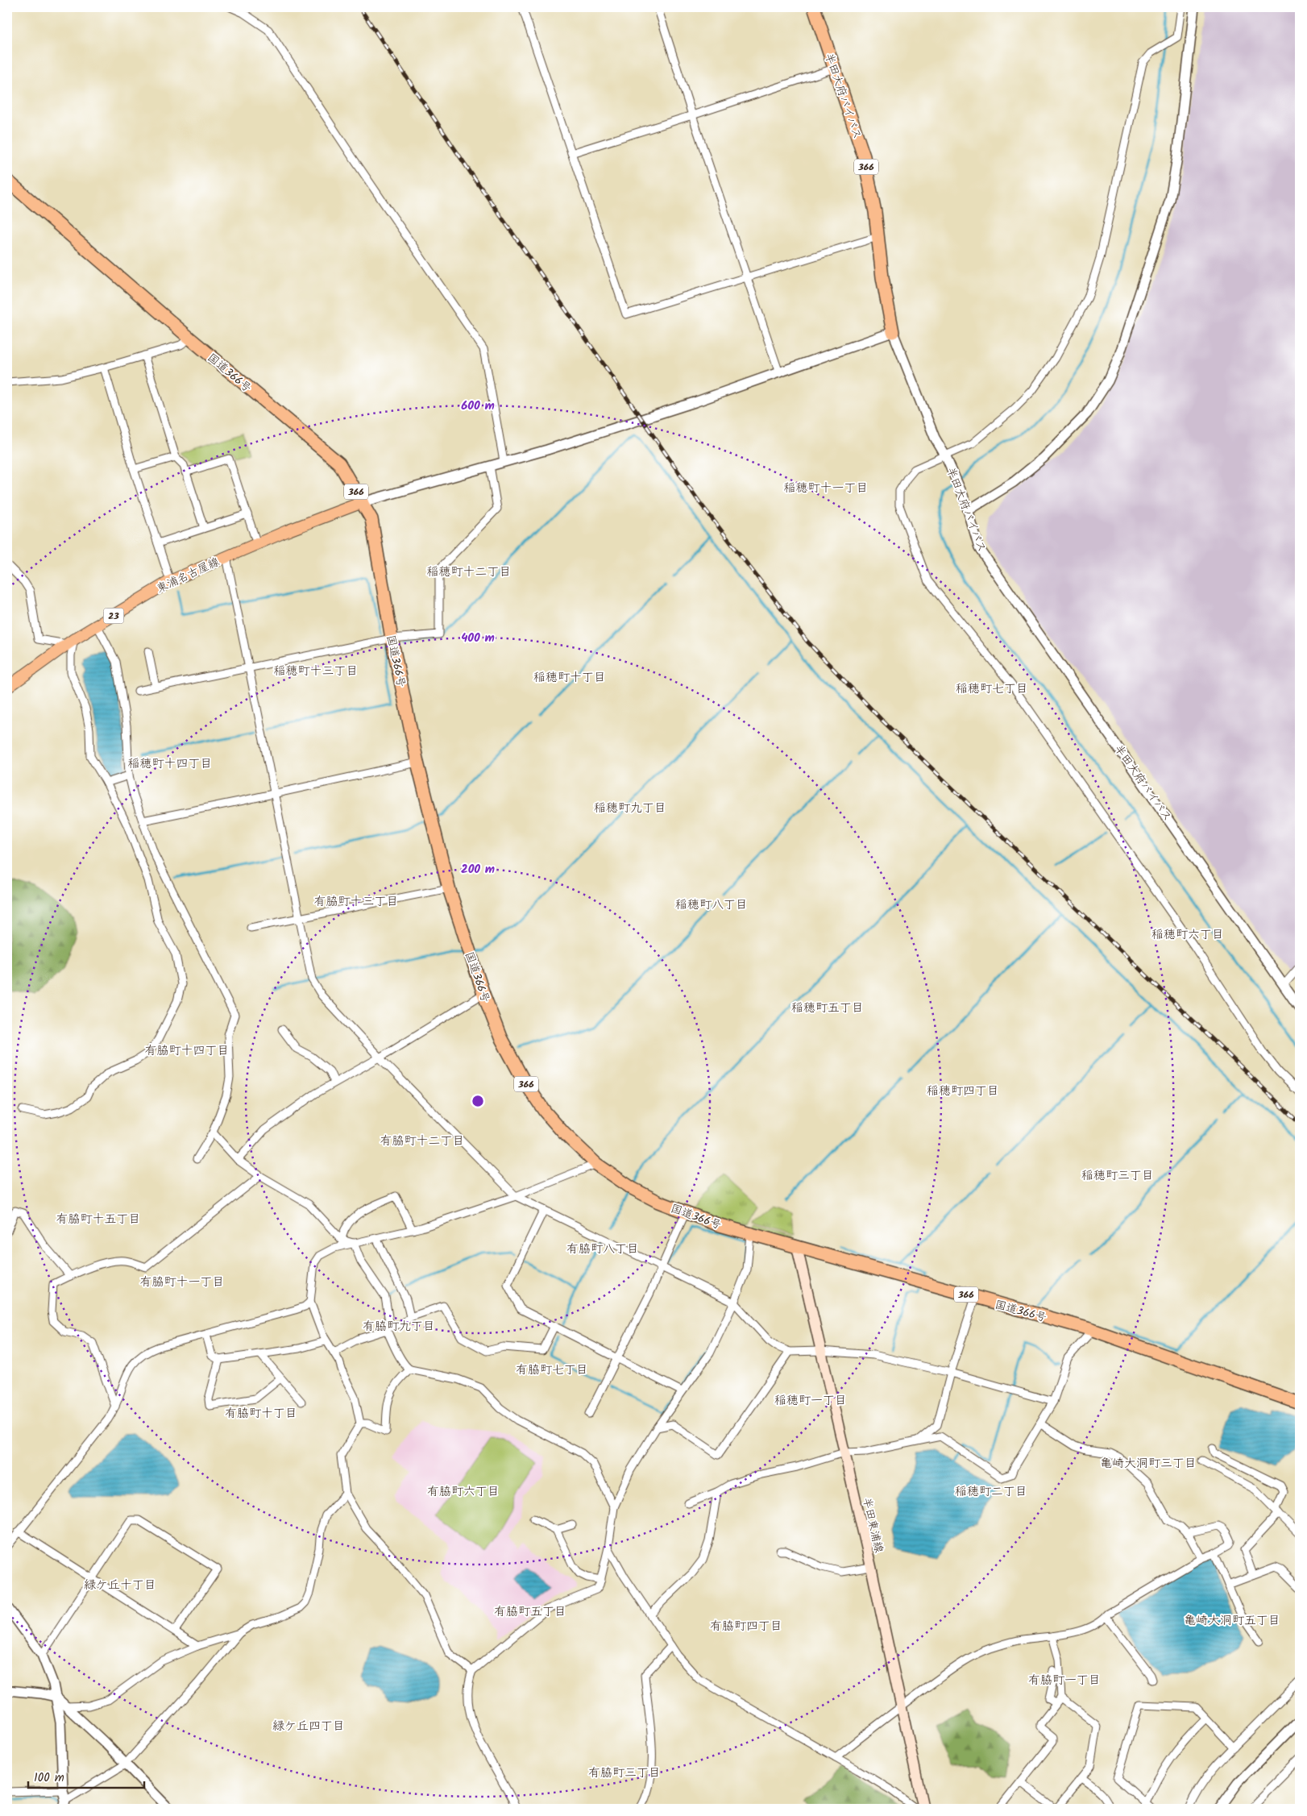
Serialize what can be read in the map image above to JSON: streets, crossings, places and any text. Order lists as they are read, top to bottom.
{
  "streets": {
    "highway": ["半田大府パイパス", "366", "国道366号"],
    "main road": ["東浦名古屋線", "23", "半田東浦線"]
  },
  "crossings": [
    ["国道366号", "東浦名古屋線"],
    ["国道366号", "半田東浦線"]
  ],
  "districts": [
    "稲穂町十一丁目",
    "稲穂町十二丁目",
    "稲穂町十三丁目",
    "稲穂町十丁目",
    "稲穂町七丁目",
    "稲穂町十四丁目",
    "稲穂町九丁目",
    "有脇町十三丁目",
    "稲穂町八丁目",
    "稲穂町六丁目",
    "稲穂町五丁目",
    "有脇町十四丁目",
    "稲穂町四丁目",
    "有脇町十二丁目",
    "稲穂町三丁目",
    "有脇町十五丁目",
    "有脇町八丁目",
    "有脇町十一丁目",
    "有脇町九丁目",
    "有脇町七丁目",
    "稲穂町一丁目",
    "有脇町十丁目",
    "亀崎大洞町三丁目",
    "有脇町六丁目",
    "稲穂町二丁目",
    "緑ケ丘十丁目",
    "有脇町五丁目",
    "亀崎大洞町五丁目",
    "有脇町四丁目",
    "有脇町一丁目",
    "緑ケ丘四丁目",
    "有脇町三丁目"
  ],
  "scale_bar": "100 m",
  "rings": ["600 m", "400 m", "200 m"]
}
